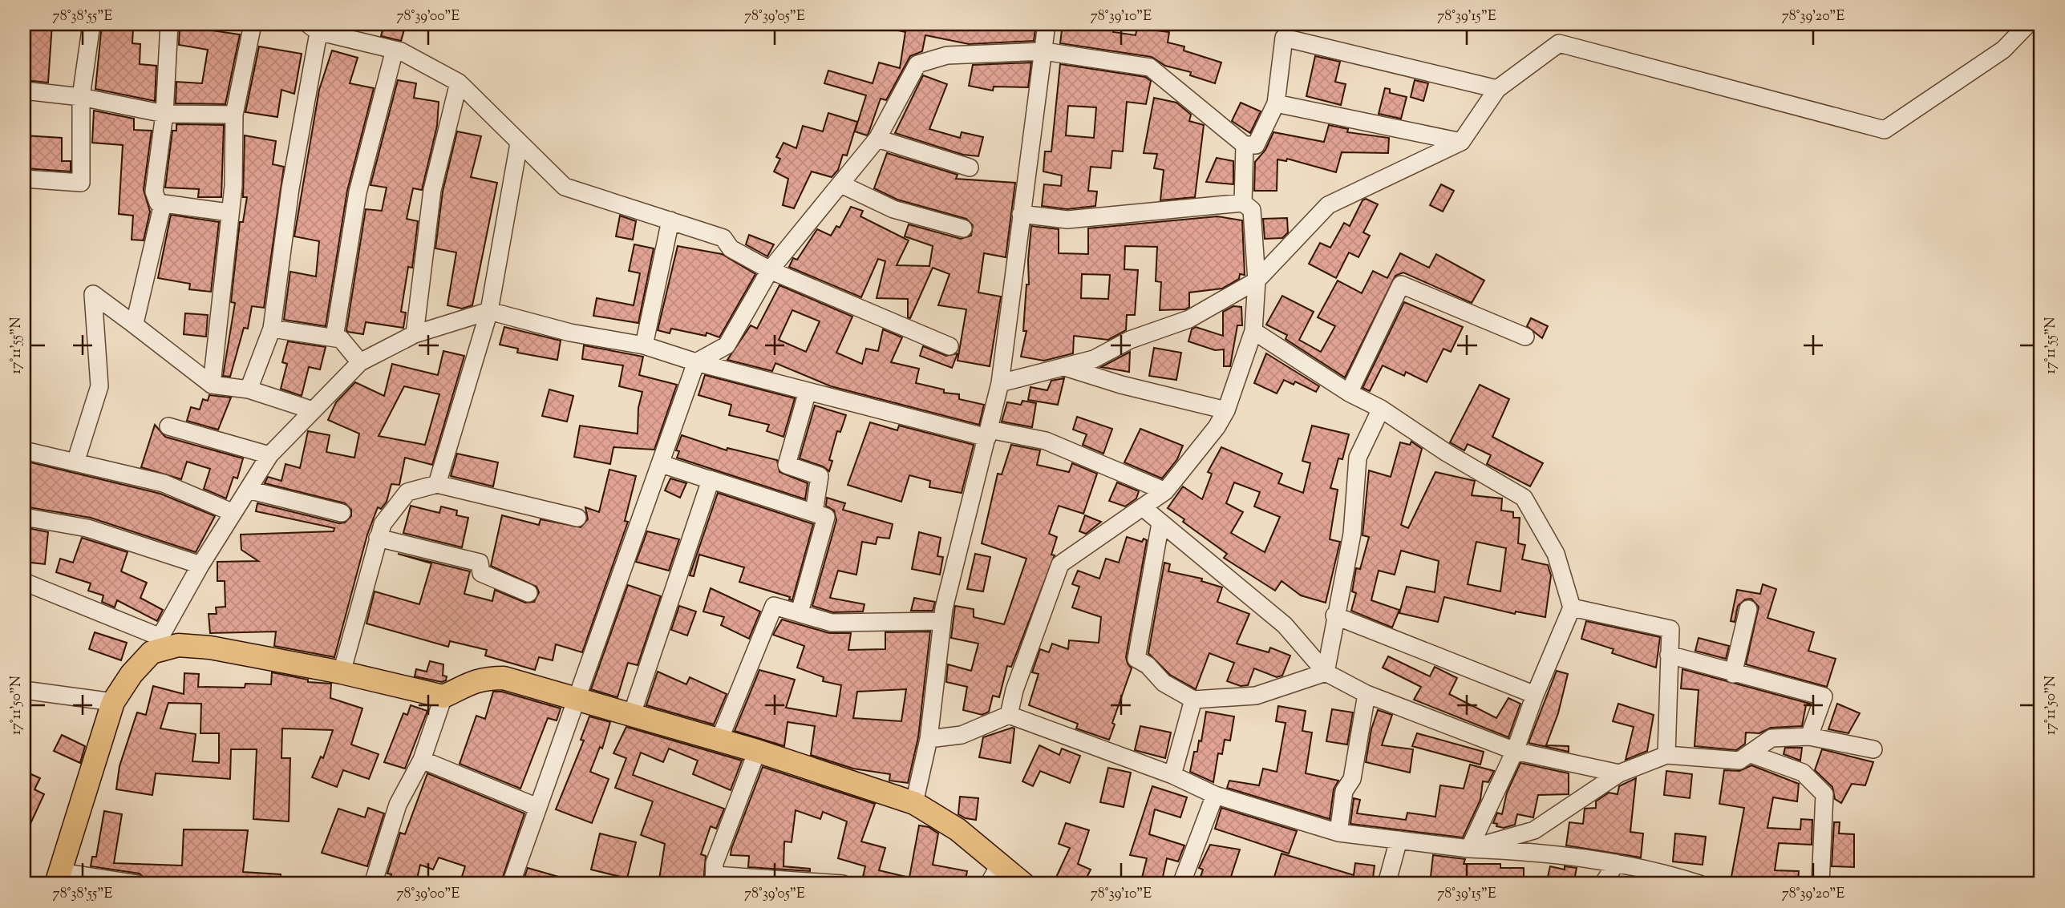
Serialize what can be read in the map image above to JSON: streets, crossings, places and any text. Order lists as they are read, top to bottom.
{
  "coordinates": [
    "78°38'55\"E",
    "78°39'00\"E",
    "78°39'05\"E",
    "78°39'10\"E",
    "78°39'15\"E",
    "78°39'20\"E",
    "17°11'55\"N",
    "17°11'50\"N"
  ]
}
